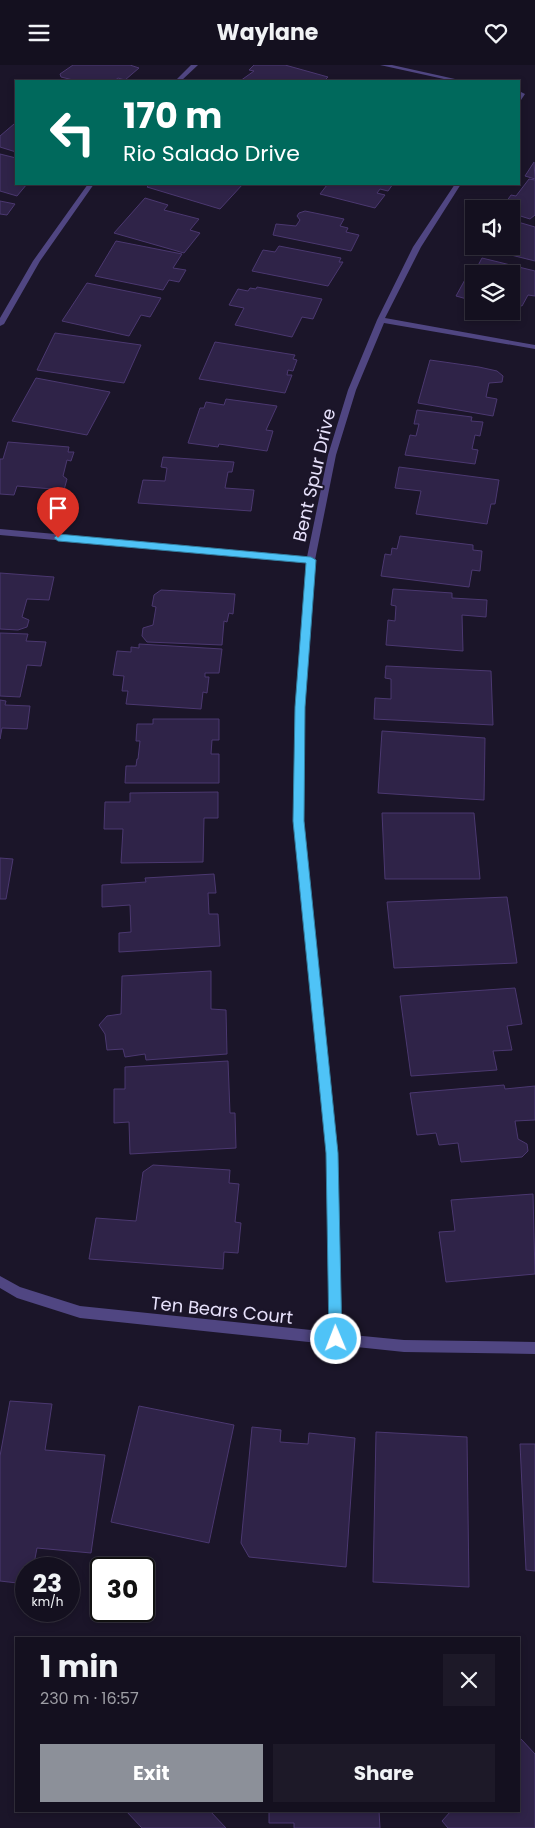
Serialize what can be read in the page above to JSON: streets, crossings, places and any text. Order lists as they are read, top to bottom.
{
  "streets": {
    "street": ["Bent Spur Drive", "Ten Bears Court"]
  },
  "crossings": [
    ["Bent Spur Drive", "Ten Bears Court"]
  ],
  "page": {
    "header": "Waylane",
    "turn": ["170 m", "Rio Salado Drive"],
    "speed": "23 km/h",
    "limit": "30",
    "heading": ["1 min", "230 m · 16:57"],
    "buttons": ["Exit", "Share"]
  }
}
